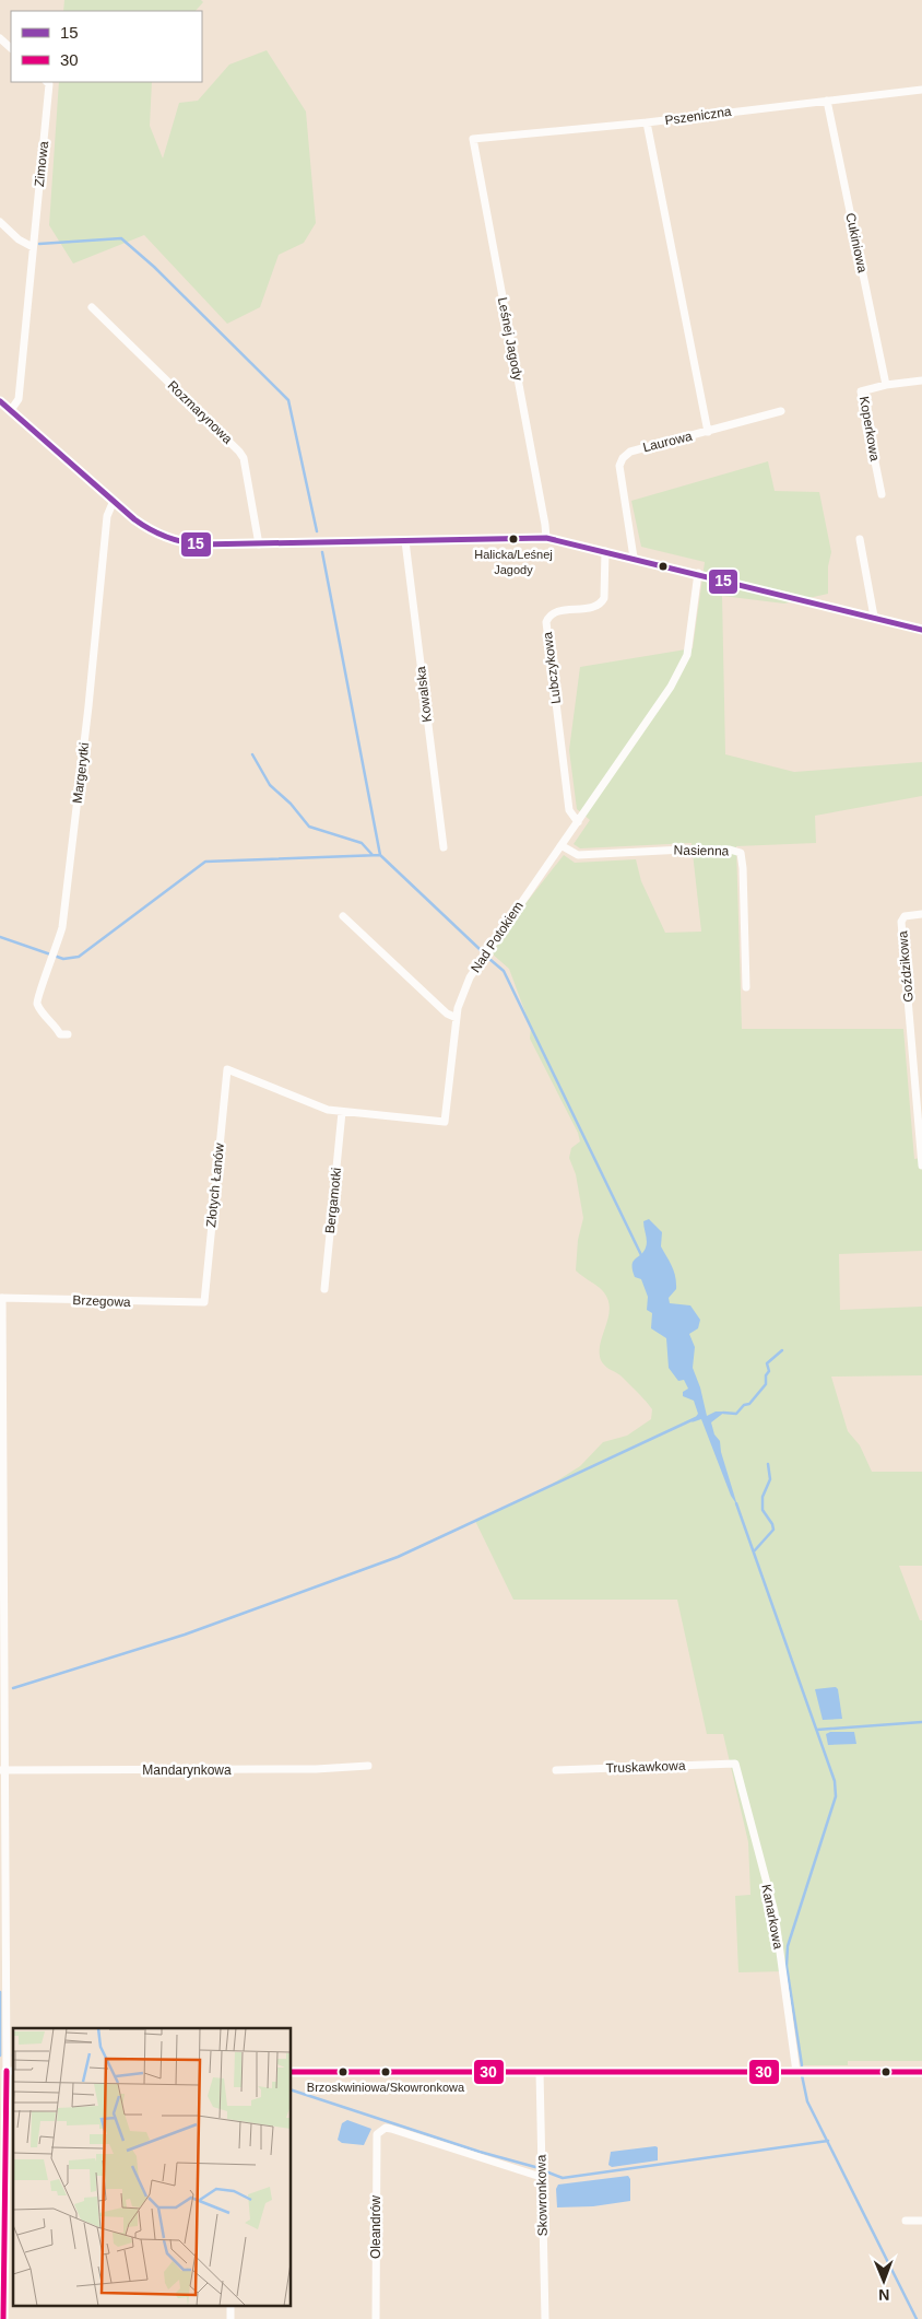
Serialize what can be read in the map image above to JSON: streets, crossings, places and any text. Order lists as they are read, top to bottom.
{
  "streets": {
    "street": [
      "Pszeniczna",
      "Zimowa",
      "Cukiniowa",
      "Leśnej Jagody",
      "Rozmarynowa",
      "Koperkowa",
      "Laurowa",
      "Lubczykowa",
      "Kowalska",
      "Margerytki",
      "Nasienna",
      "Nad Potokiem",
      "Goździkowa",
      "Złotych Łanów",
      "Bergamotki",
      "Brzegowa",
      "Truskawkowa",
      "Mandarynkowa",
      "Kanarkowa",
      "Skowronkowa",
      "Oleandrów"
    ]
  },
  "crossings": [
    ["Pszeniczna", "Cukiniowa"],
    ["Pszeniczna", "Leśnej Jagody"],
    ["Cukiniowa", "Koperkowa"],
    ["Lubczykowa", "Nad Potokiem"],
    ["Nasienna", "Nad Potokiem"],
    ["Nad Potokiem", "Złotych Łanów"],
    ["Nad Potokiem", "Bergamotki"],
    ["Złotych Łanów", "Brzegowa"],
    ["Truskawkowa", "Kanarkowa"],
    ["Skowronkowa", "Oleandrów"]
  ],
  "places": ["Halicka/Leśnej Jagody", "Brzoskwiniowa/Skowronkowa"],
  "lines": ["transit line 15", "transit line 30"],
  "legend": ["15", "30"],
  "north": "bottom"
}
